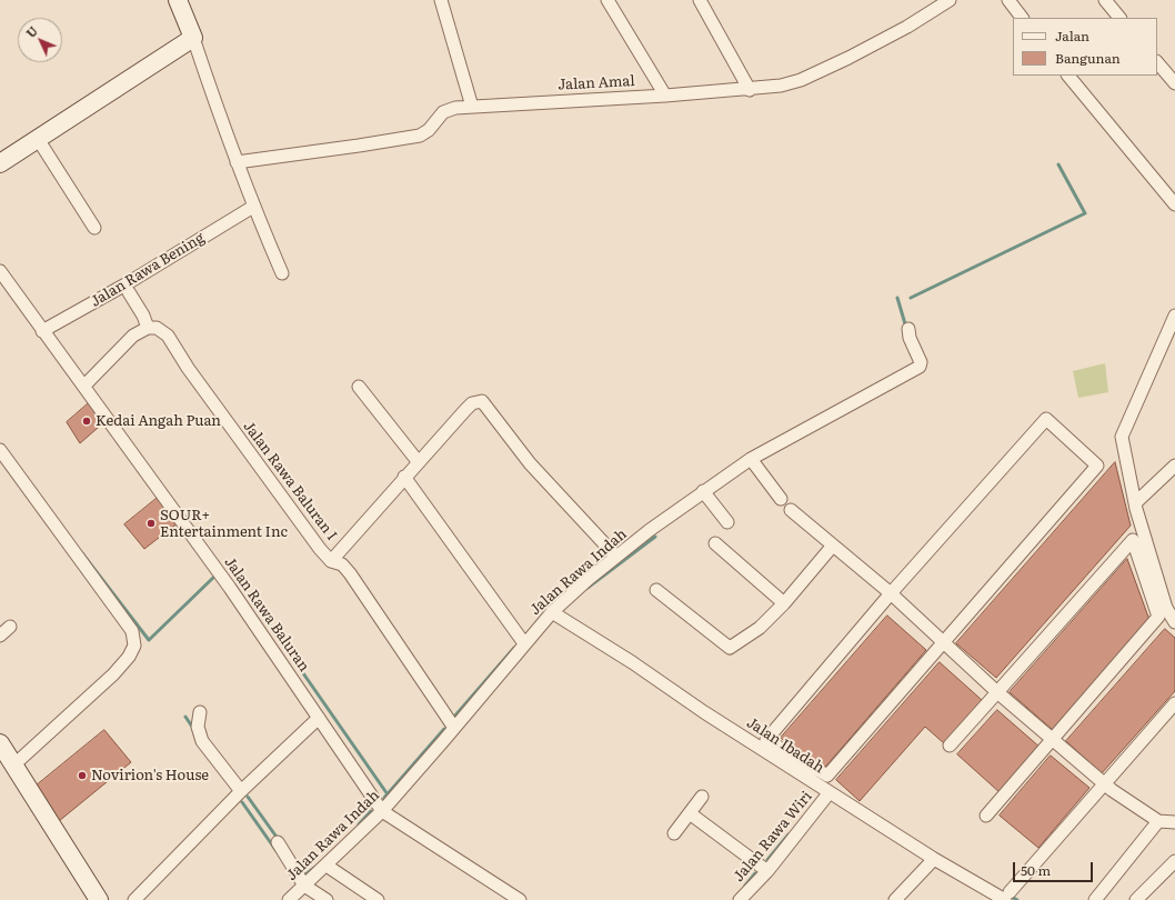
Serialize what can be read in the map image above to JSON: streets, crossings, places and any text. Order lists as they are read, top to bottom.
{
  "streets": {
    "street": [
      "Jalan Amal",
      "Jalan Rawa Bening",
      "Jalan Rawa Baluran I",
      "Jalan Rawa Indah",
      "Jalan Rawa Baluran",
      "Jalan Ibadah",
      "Jalan Rawa Wiri"
    ]
  },
  "crossings": [
    ["Jalan Rawa Bening", "Jalan Rawa Baluran"],
    ["Jalan Rawa Baluran I", "Jalan Rawa Indah"],
    ["Jalan Rawa Indah", "Jalan Rawa Baluran"],
    ["Jalan Rawa Indah", "Jalan Ibadah"],
    ["Jalan Ibadah", "Jalan Rawa Wiri"]
  ],
  "places": ["Kedai Angah Puan", "SOUR+ Entertainment Inc", "Novirion's House"],
  "legend": ["Jalan", "Bangunan"],
  "scale_bar": "50 m",
  "north": "top left"
}
